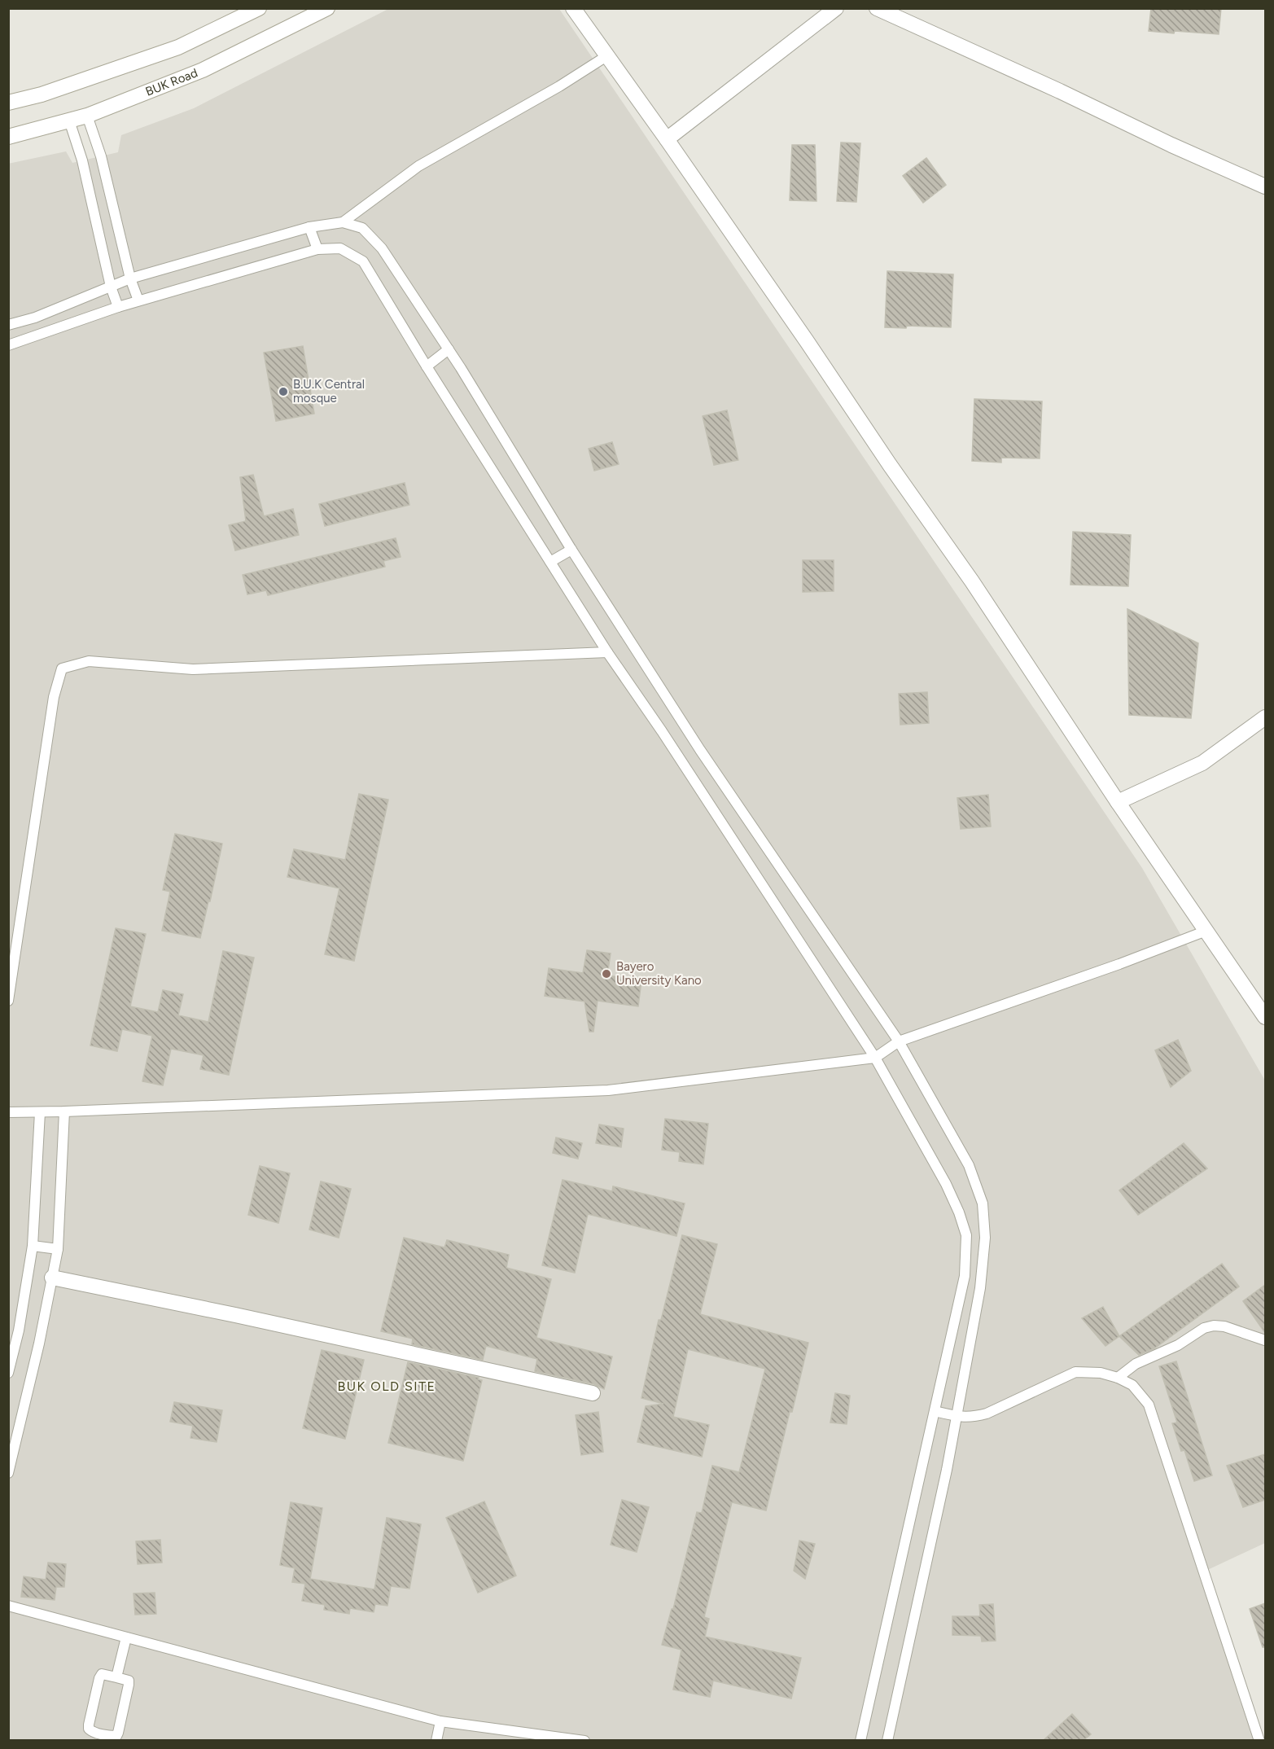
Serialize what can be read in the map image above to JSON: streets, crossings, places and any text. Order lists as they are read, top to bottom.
{
  "streets": {
    "street": ["BUK Road"]
  },
  "districts": ["BUK OLD SITE"],
  "places": ["B.U.K Central mosque", "Bayero University Kano"]
}
